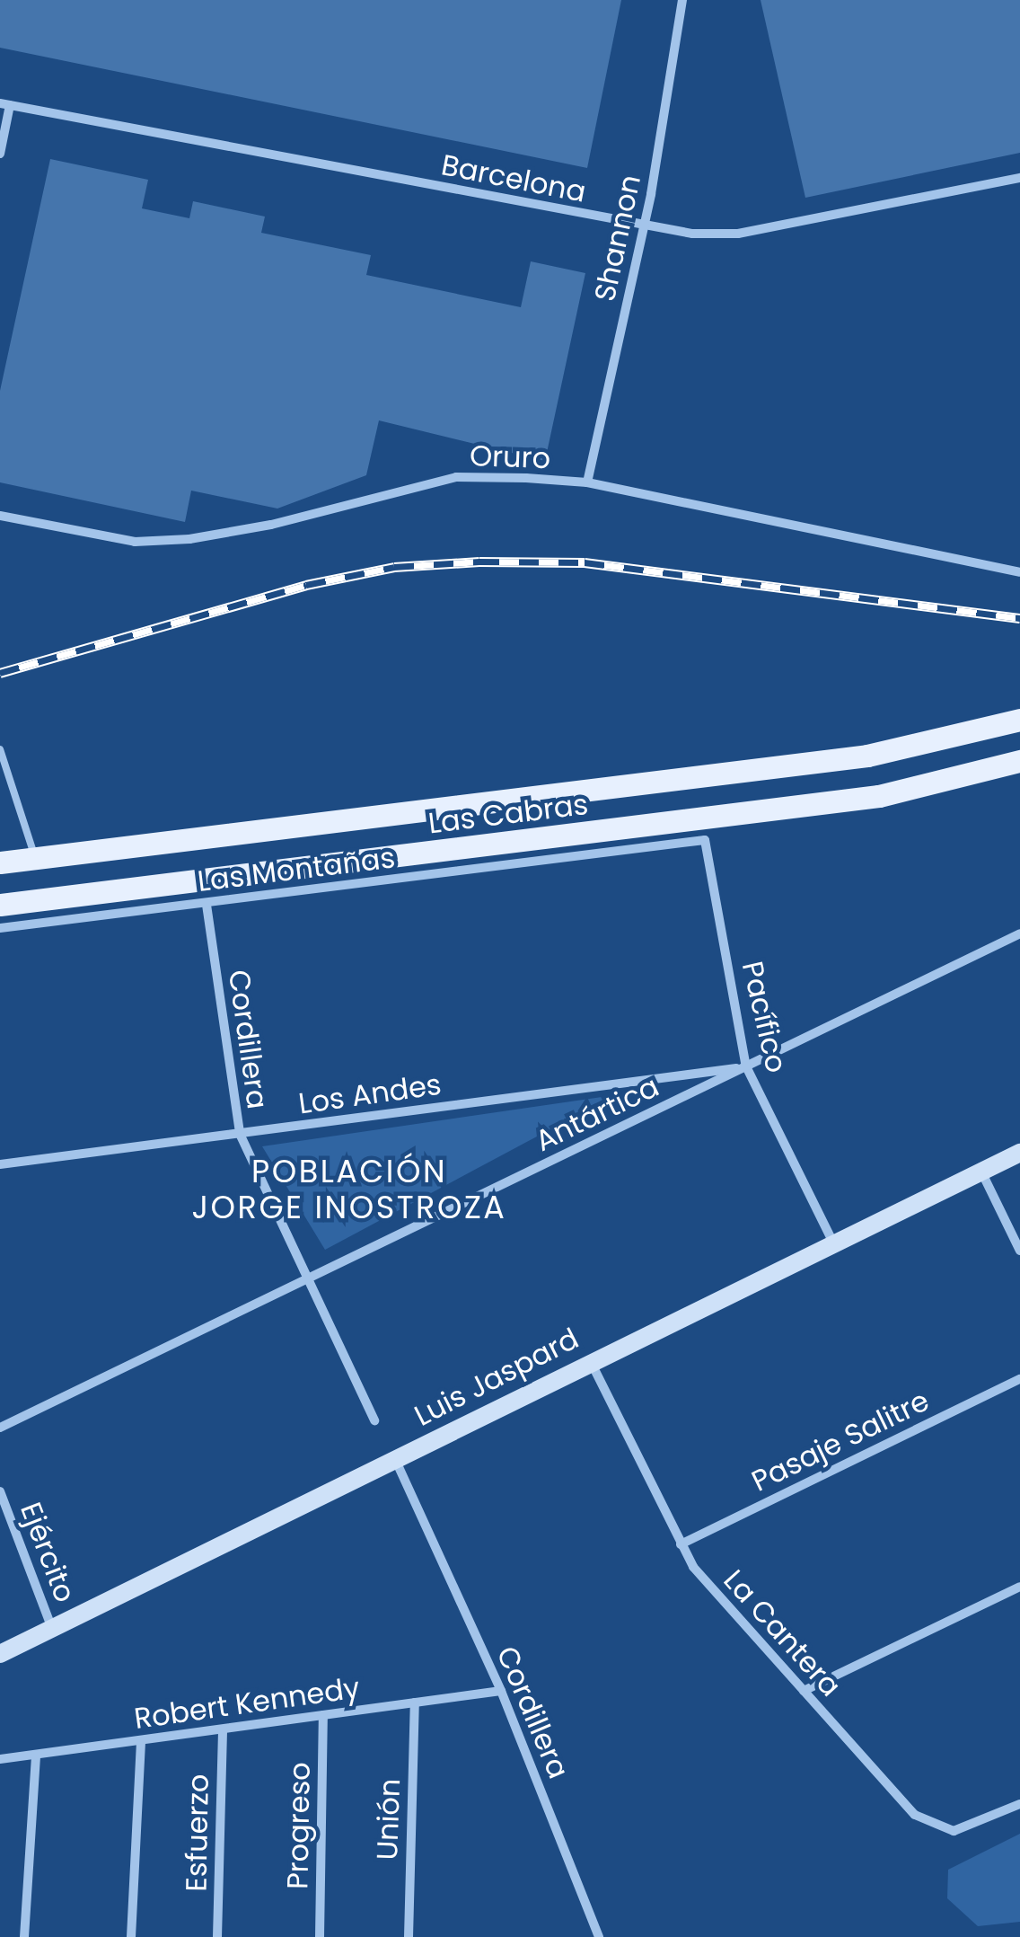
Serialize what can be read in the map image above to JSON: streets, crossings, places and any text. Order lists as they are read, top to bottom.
{
  "streets": {
    "main road": ["Las Cabras"],
    "street": [
      "Barcelona",
      "Shannon",
      "Oruro",
      "Las Montañas",
      "Pacífico",
      "Cordillera",
      "Los Andes",
      "Antártica",
      "Luis Jaspard",
      "Pasaje Salitre",
      "Ejército",
      "La Cantera",
      "Robert Kennedy",
      "Unión",
      "Progreso",
      "Esfuerzo"
    ]
  },
  "crossings": [
    ["Barcelona", "Shannon"],
    ["Shannon", "Oruro"],
    ["Las Montañas", "Pacífico"],
    ["Las Montañas", "Cordillera"],
    ["Pacífico", "Los Andes"],
    ["Pacífico", "Antártica"],
    ["Pacífico", "Luis Jaspard"],
    ["Cordillera", "Los Andes"],
    ["Cordillera", "Antártica"],
    ["Cordillera", "Luis Jaspard"],
    ["Cordillera", "Robert Kennedy"],
    ["Los Andes", "Antártica"],
    ["Luis Jaspard", "Ejército"],
    ["Luis Jaspard", "La Cantera"],
    ["Pasaje Salitre", "La Cantera"],
    ["Robert Kennedy", "Unión"],
    ["Robert Kennedy", "Progreso"],
    ["Robert Kennedy", "Esfuerzo"]
  ],
  "districts": ["POBLACIÓN JORGE INOSTROZA"]
}
